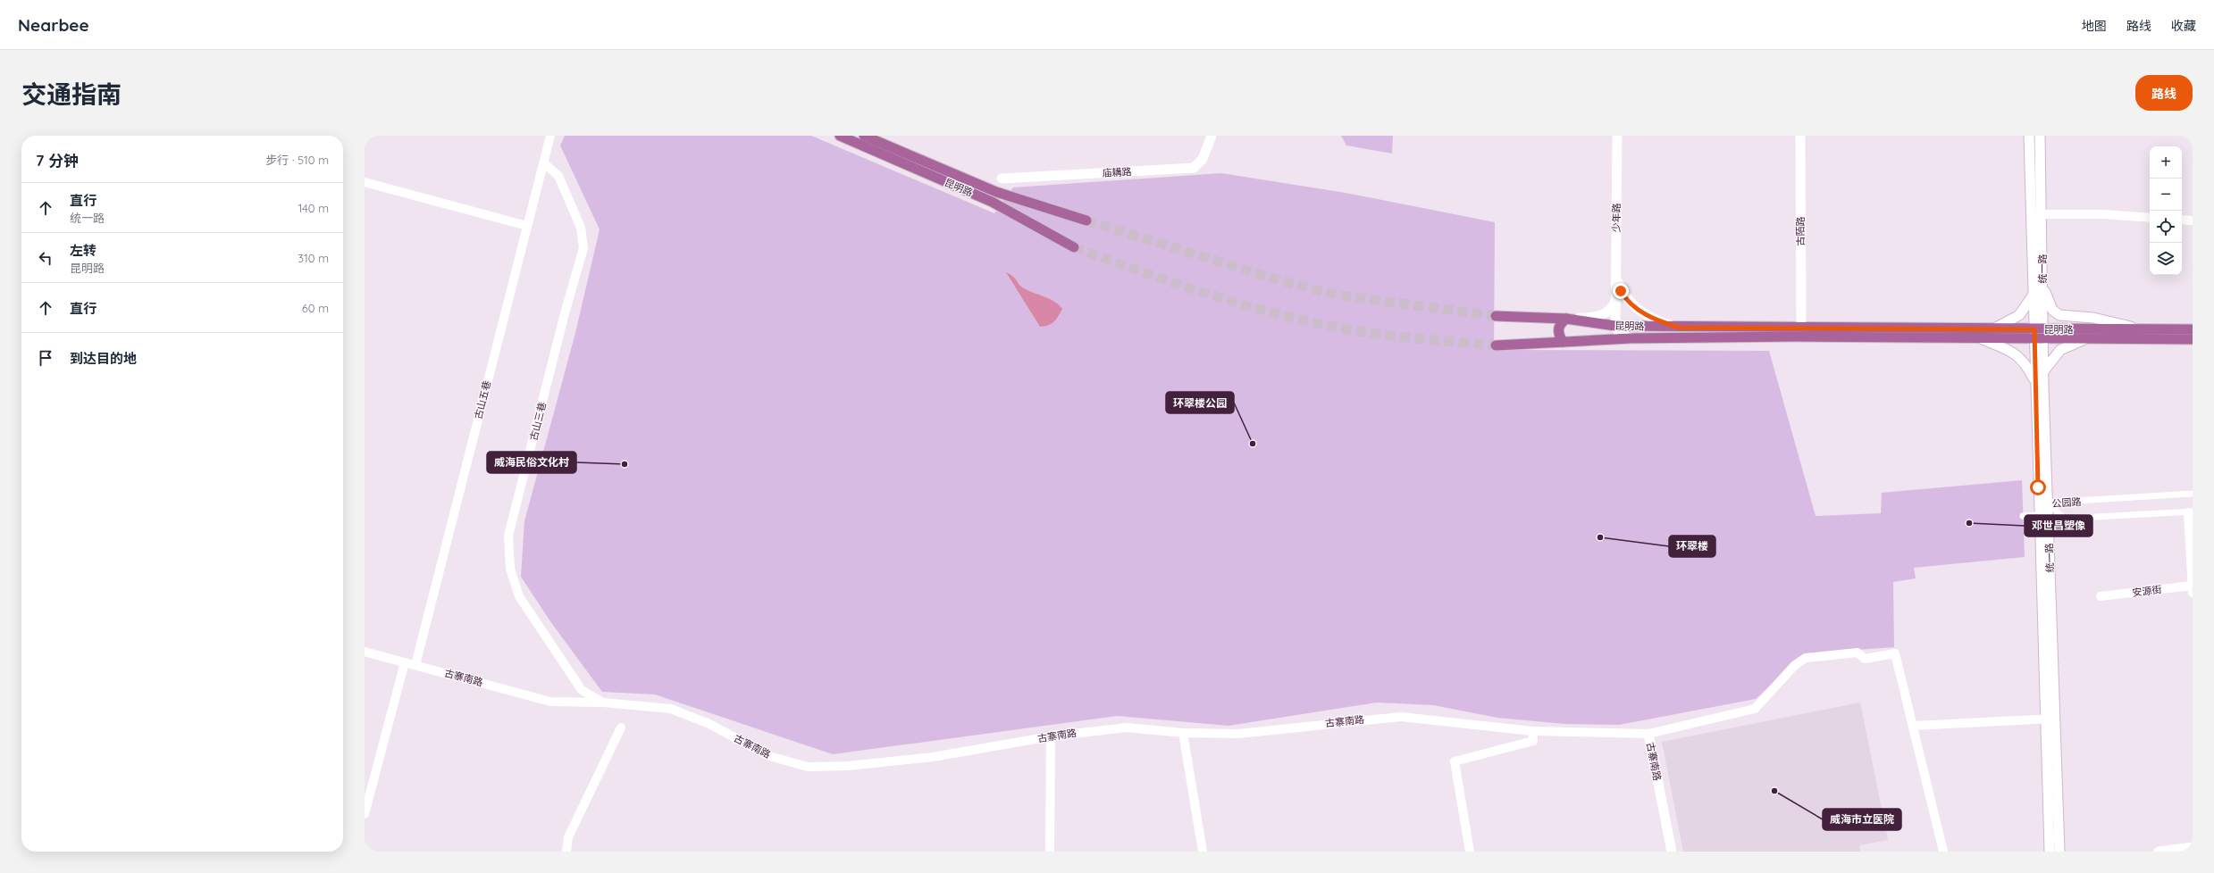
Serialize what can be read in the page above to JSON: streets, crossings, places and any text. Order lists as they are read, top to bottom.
{
  "streets": {
    "main road": [
      "庙耩路",
      "昆明路",
      "少年路",
      "古陌路",
      "统一路",
      "古寨南路"
    ],
    "street": [
      "古山五巷",
      "古山三巷",
      "公园路",
      "安源街"
    ]
  },
  "crossings": [
    ["昆明路", "少年路"],
    ["昆明路", "古陌路"],
    ["昆明路", "统一路"],
    ["统一路", "公园路"],
    ["古山五巷", "古山三巷"],
    ["古山五巷", "古寨南路"],
    ["古山三巷", "古寨南路"]
  ],
  "places": [
    "环翠楼公园",
    "威海民俗文化村",
    "邓世昌塑像",
    "环翠楼",
    "威海市立医院"
  ],
  "page": {
    "header": "Nearbee",
    "nav": ["地图", "路线", "收藏"],
    "title": "交通指南",
    "buttons": "路线",
    "heading": ["7 分钟", "步行 · 510 m"],
    "map_buttons": ["+", "−"],
    "list": [
      ["直行", "统一路", "140 m"],
      ["左转", "昆明路", "310 m"],
      ["直行", "60 m"],
      "到达目的地"
    ]
  }
}
